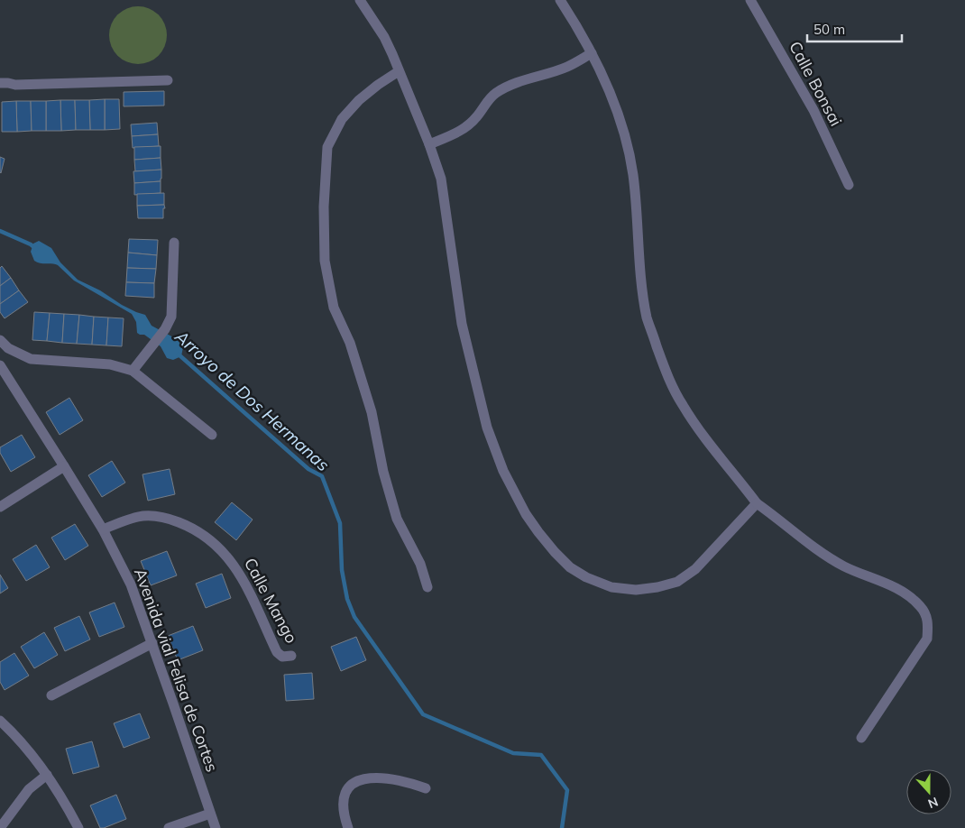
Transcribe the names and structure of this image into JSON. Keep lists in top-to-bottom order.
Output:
{
  "streets": {
    "street": ["Calle Bonsai", "Calle Mango", "Avenida vial Felisa de Cortes"]
  },
  "crossings": [
    ["Calle Mango", "Avenida vial Felisa de Cortes"]
  ],
  "water": ["Arroyo de Dos Hermanas"],
  "scale_bar": "50 m",
  "north": "bottom"
}
